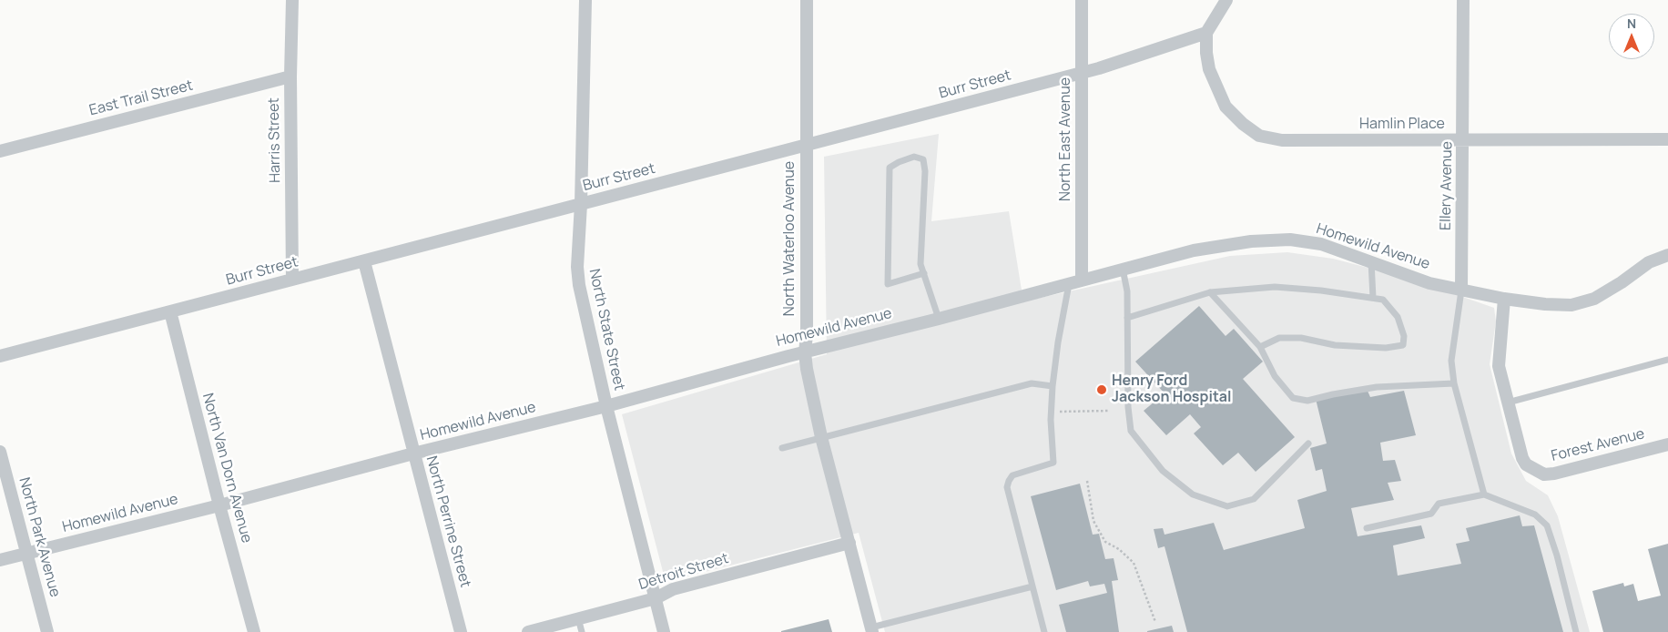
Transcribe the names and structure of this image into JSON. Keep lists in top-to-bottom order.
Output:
{
  "streets": {
    "street": [
      "Burr Street",
      "East Trail Street",
      "Hamlin Place",
      "North East Avenue",
      "Harris Street",
      "Ellery Avenue",
      "North Waterloo Avenue",
      "Homewild Avenue",
      "North State Street",
      "Forest Avenue",
      "North Van Dorn Avenue",
      "North Perrine Street",
      "North Park Avenue",
      "Detroit Street"
    ]
  },
  "crossings": [
    ["Burr Street", "Hamlin Place"],
    ["Burr Street", "North East Avenue"],
    ["Burr Street", "Harris Street"],
    ["Burr Street", "North Waterloo Avenue"],
    ["Burr Street", "North State Street"],
    ["Burr Street", "North Van Dorn Avenue"],
    ["Burr Street", "North Perrine Street"],
    ["East Trail Street", "Harris Street"],
    ["Hamlin Place", "Ellery Avenue"],
    ["North East Avenue", "Homewild Avenue"],
    ["Ellery Avenue", "Homewild Avenue"],
    ["North Waterloo Avenue", "Homewild Avenue"],
    ["North Waterloo Avenue", "Detroit Street"],
    ["Homewild Avenue", "North State Street"],
    ["Homewild Avenue", "North Van Dorn Avenue"],
    ["Homewild Avenue", "North Perrine Street"],
    ["Homewild Avenue", "North Park Avenue"],
    ["North State Street", "Detroit Street"]
  ],
  "places": ["Henry Ford Jackson Hospital"],
  "north": "top"
}
